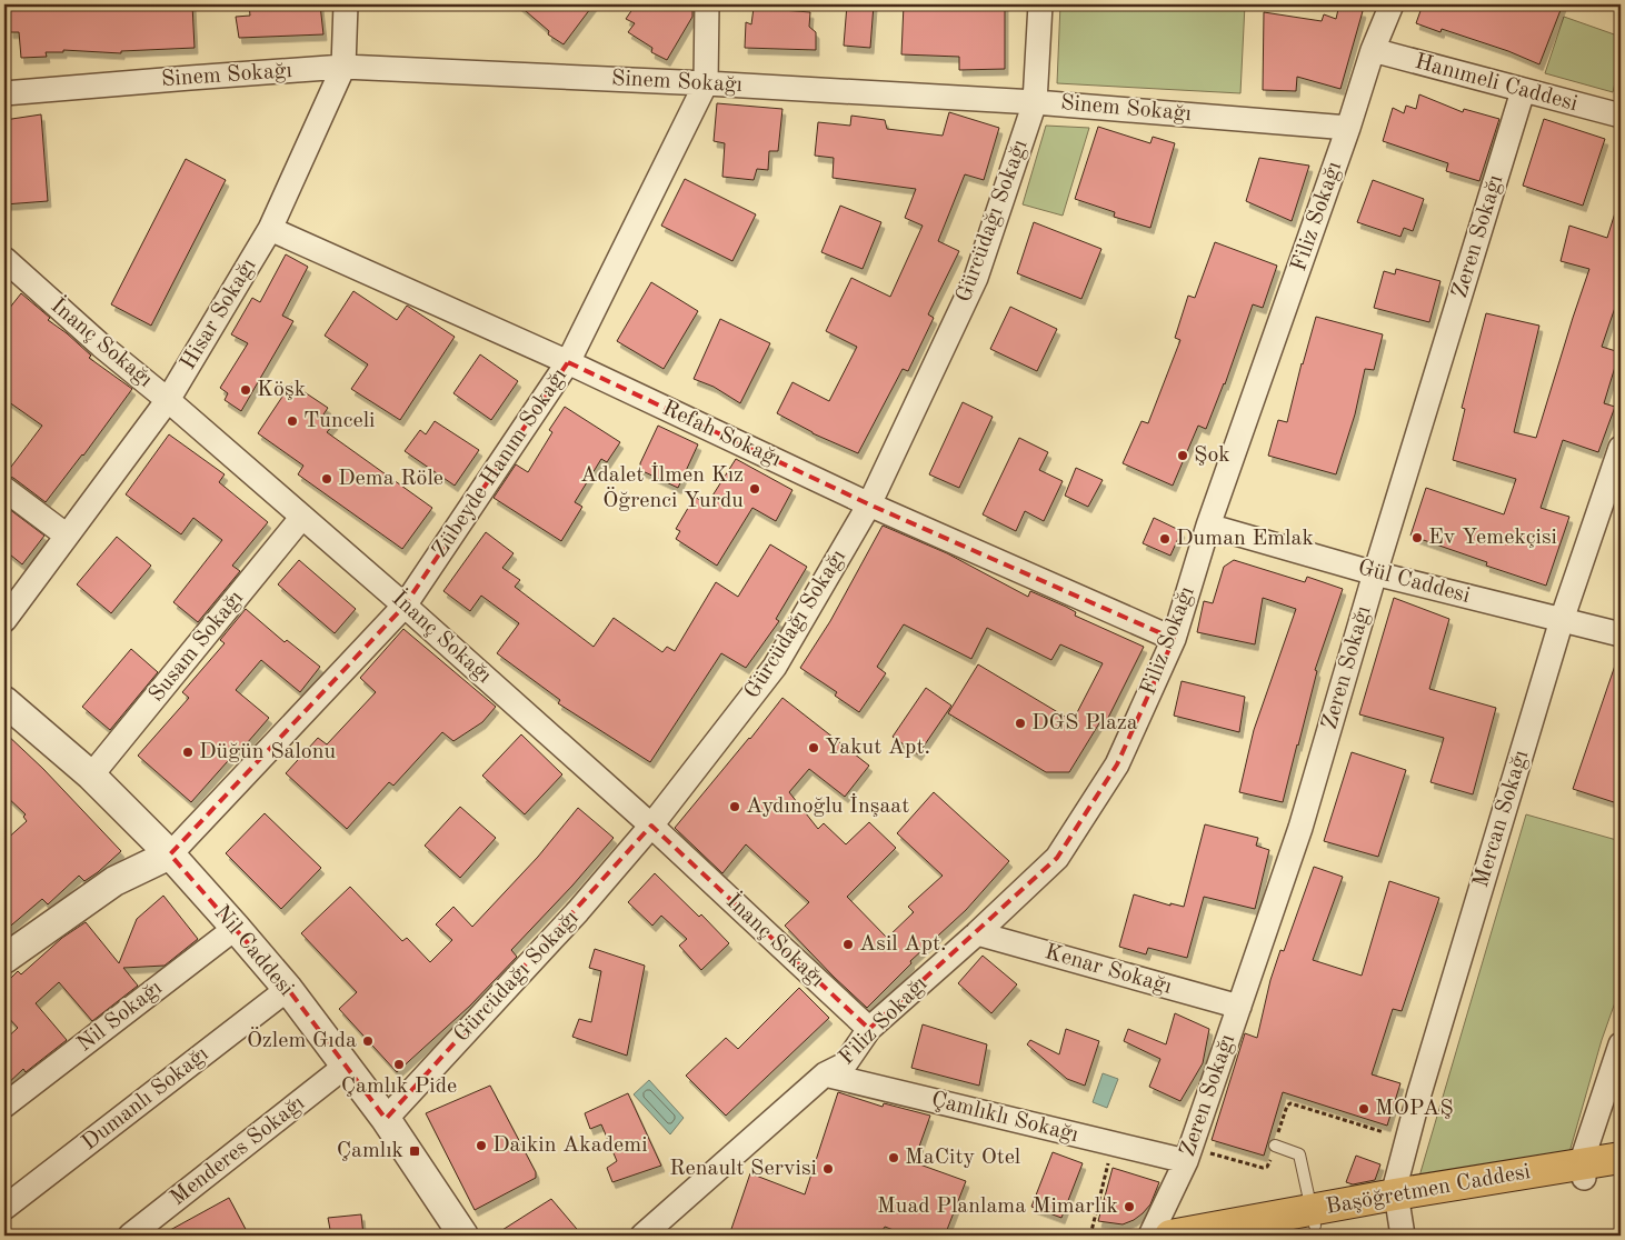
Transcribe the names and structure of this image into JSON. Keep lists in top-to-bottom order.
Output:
{
  "streets": {
    "main road": ["Başöğretmen Caddesi"],
    "street": [
      "Sinem Sokağı",
      "Hanımeli Caddesi",
      "Filiz Sokağı",
      "Gürcüdağı Sokağı",
      "Zeren Sokağı",
      "Hisar Sokağı",
      "İnanç Sokağı",
      "Refah Sokağı",
      "Zübeyde Hanım Sokağı",
      "Gül Caddesi",
      "Susam Sokağı",
      "Mercan Sokağı",
      "Nil Caddesi",
      "Kenar Sokağı",
      "Nil Sokağı",
      "Dumanlı Sokağı",
      "Çamlıklı Sokağı",
      "Menderes Sokağı"
    ]
  },
  "crossings": [
    ["Sinem Sokağı", "Filiz Sokağı"],
    ["Sinem Sokağı", "Gürcüdağı Sokağı"],
    ["Sinem Sokağı", "Hisar Sokağı"],
    ["Sinem Sokağı", "Zübeyde Hanım Sokağı"],
    ["Hanımeli Caddesi", "Filiz Sokağı"],
    ["Hanımeli Caddesi", "Zeren Sokağı"],
    ["Filiz Sokağı", "İnanç Sokağı"],
    ["Filiz Sokağı", "Refah Sokağı"],
    ["Filiz Sokağı", "Gül Caddesi"],
    ["Filiz Sokağı", "Kenar Sokağı"],
    ["Filiz Sokağı", "Çamlıklı Sokağı"],
    ["Gürcüdağı Sokağı", "İnanç Sokağı"],
    ["Gürcüdağı Sokağı", "Refah Sokağı"],
    ["Gürcüdağı Sokağı", "Nil Caddesi"],
    ["Zeren Sokağı", "Gül Caddesi"],
    ["Zeren Sokağı", "Kenar Sokağı"],
    ["Zeren Sokağı", "Çamlıklı Sokağı"],
    ["Hisar Sokağı", "İnanç Sokağı"],
    ["Hisar Sokağı", "Refah Sokağı"],
    ["İnanç Sokağı", "Zübeyde Hanım Sokağı"],
    ["İnanç Sokağı", "Susam Sokağı"],
    ["Refah Sokağı", "Zübeyde Hanım Sokağı"],
    ["Zübeyde Hanım Sokağı", "Nil Caddesi"],
    ["Gül Caddesi", "Mercan Sokağı"],
    ["Susam Sokağı", "Nil Caddesi"],
    ["Mercan Sokağı", "Başöğretmen Caddesi"],
    ["Nil Caddesi", "Nil Sokağı"],
    ["Nil Caddesi", "Dumanlı Sokağı"],
    ["Nil Caddesi", "Menderes Sokağı"]
  ],
  "places": {
    "other": [
      "Köşk",
      "Tunceli",
      "Şok",
      "Dema Röle",
      "Adalet İlmen Kız Öğrenci Yurdu",
      "Ev Yemekçisi",
      "Duman Emlak",
      "DGS Plaza",
      "Yakut Apt.",
      "Düğün Salonu",
      "Aydınoğlu İnşaat",
      "Asil Apt.",
      "Özlem Gıda",
      "Çamlık Pide",
      "MOPAŞ",
      "Daikin Akademi",
      "MaCity Otel",
      "Renault Servisi",
      "Muad Planlama Mimarlık"
    ],
    "transit": ["Çamlık"]
  }
}
